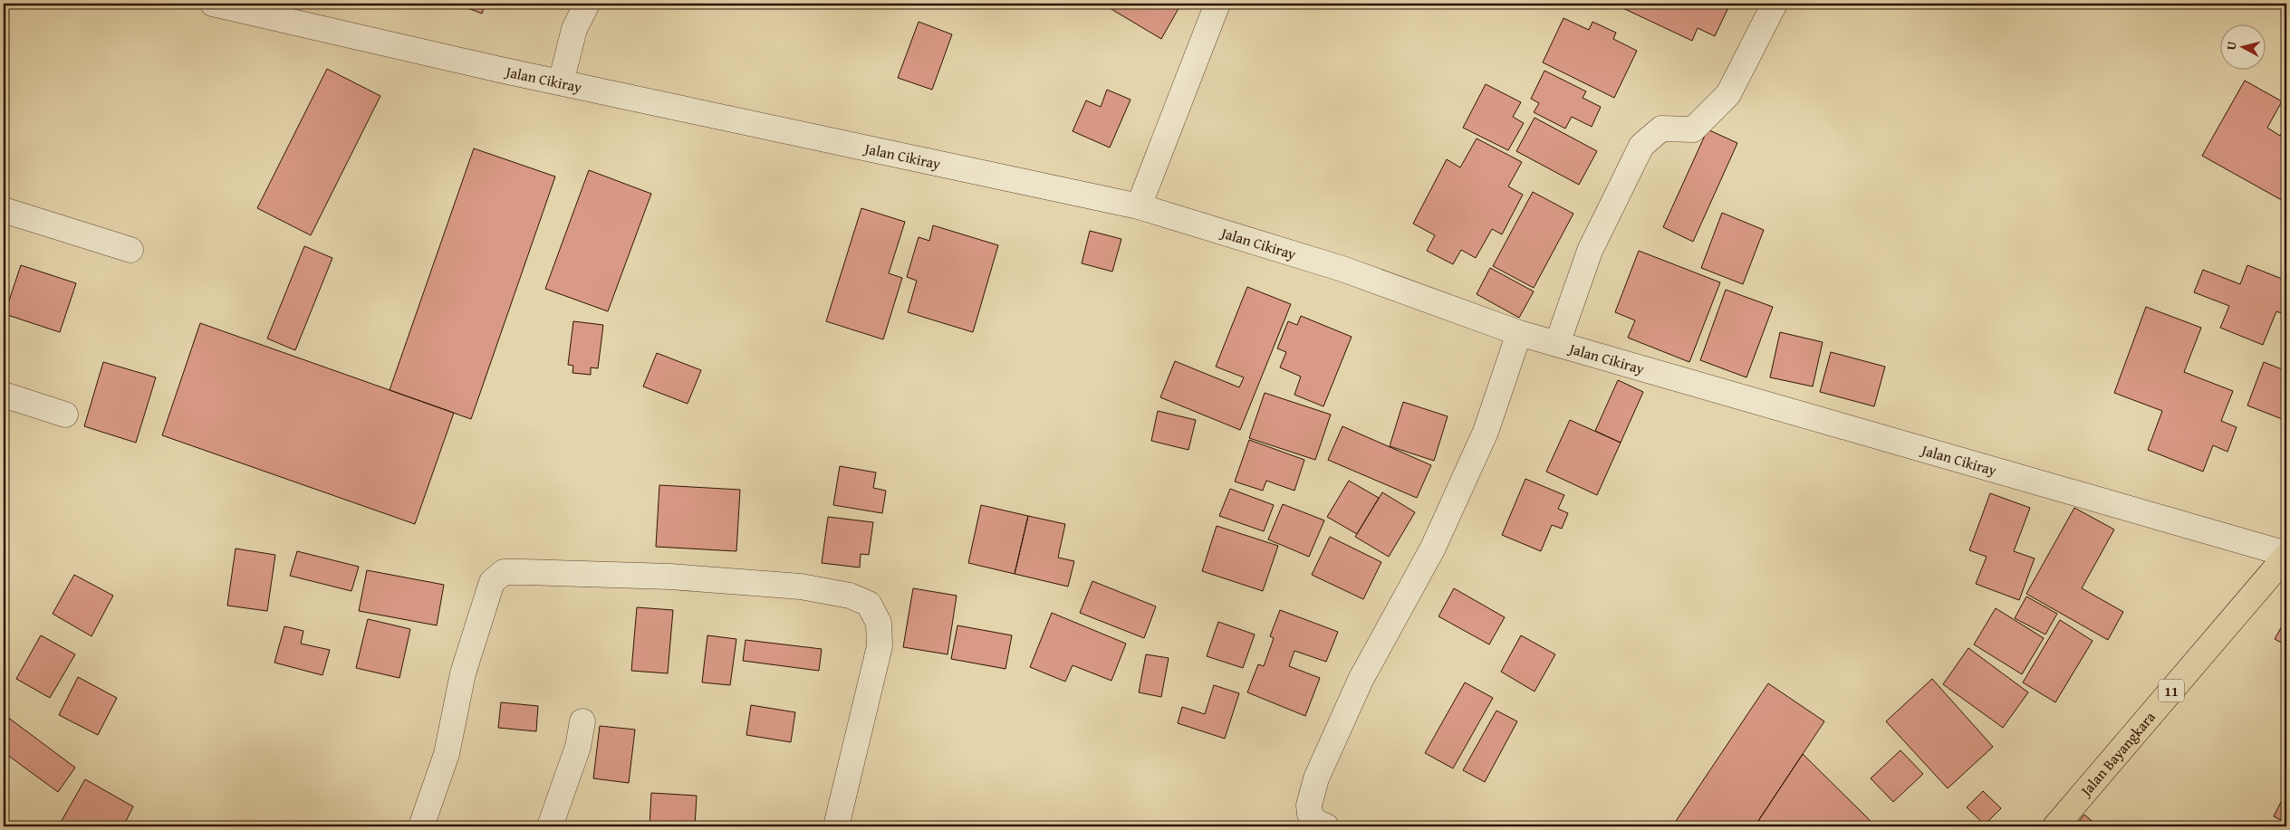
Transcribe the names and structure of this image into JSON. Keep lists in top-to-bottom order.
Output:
{
  "streets": {
    "highway": ["11", "Jalan Bayangkara"],
    "street": ["Jalan Cikiray"]
  },
  "crossings": [
    ["Jalan Cikiray", "Jalan Bayangkara"]
  ],
  "north": "left"
}
